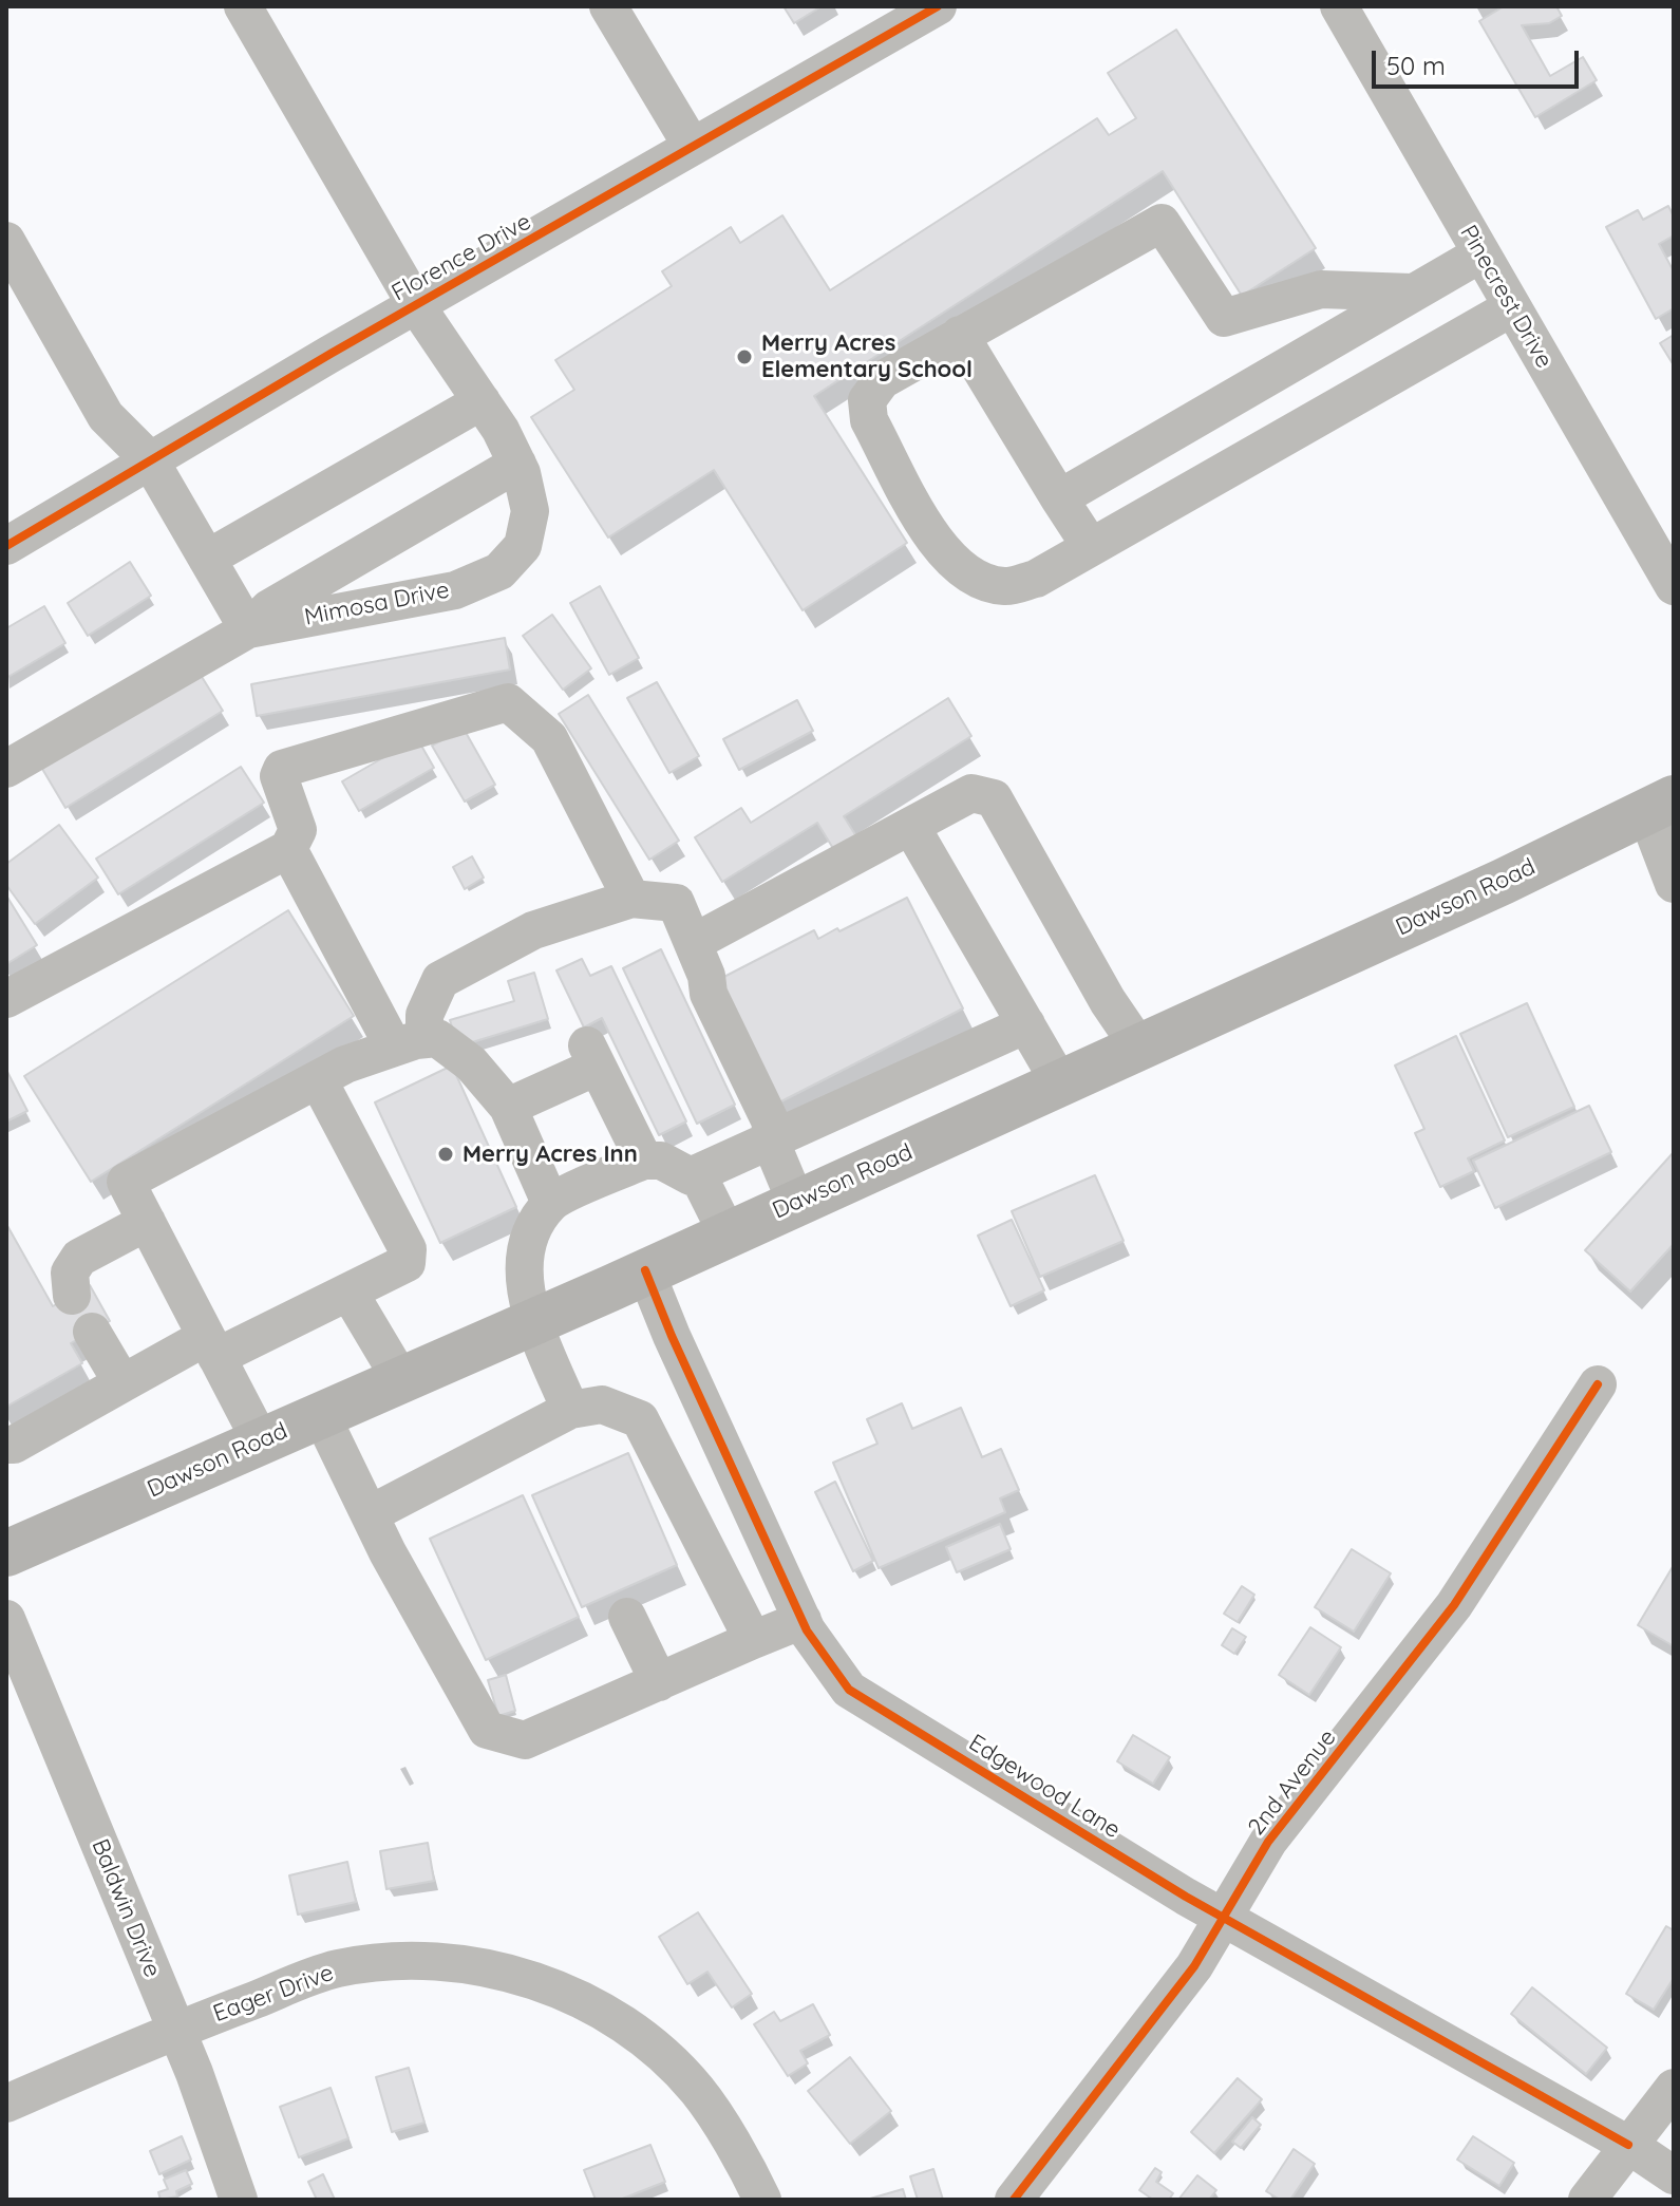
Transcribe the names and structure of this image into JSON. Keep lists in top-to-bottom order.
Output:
{
  "streets": {
    "main road": ["Dawson Road"],
    "street": [
      "Florence Drive",
      "Pinecrest Drive",
      "Mimosa Drive",
      "2nd Avenue",
      "Edgewood Lane",
      "Baldwin Drive",
      "Eager Drive"
    ]
  },
  "crossings": [
    ["Florence Drive", "Mimosa Drive"],
    ["Dawson Road", "Edgewood Lane"],
    ["2nd Avenue", "Edgewood Lane"],
    ["Baldwin Drive", "Eager Drive"]
  ],
  "places": ["Merry Acres Elementary School", "Merry Acres Inn"],
  "scale_bar": "50 m"
}
